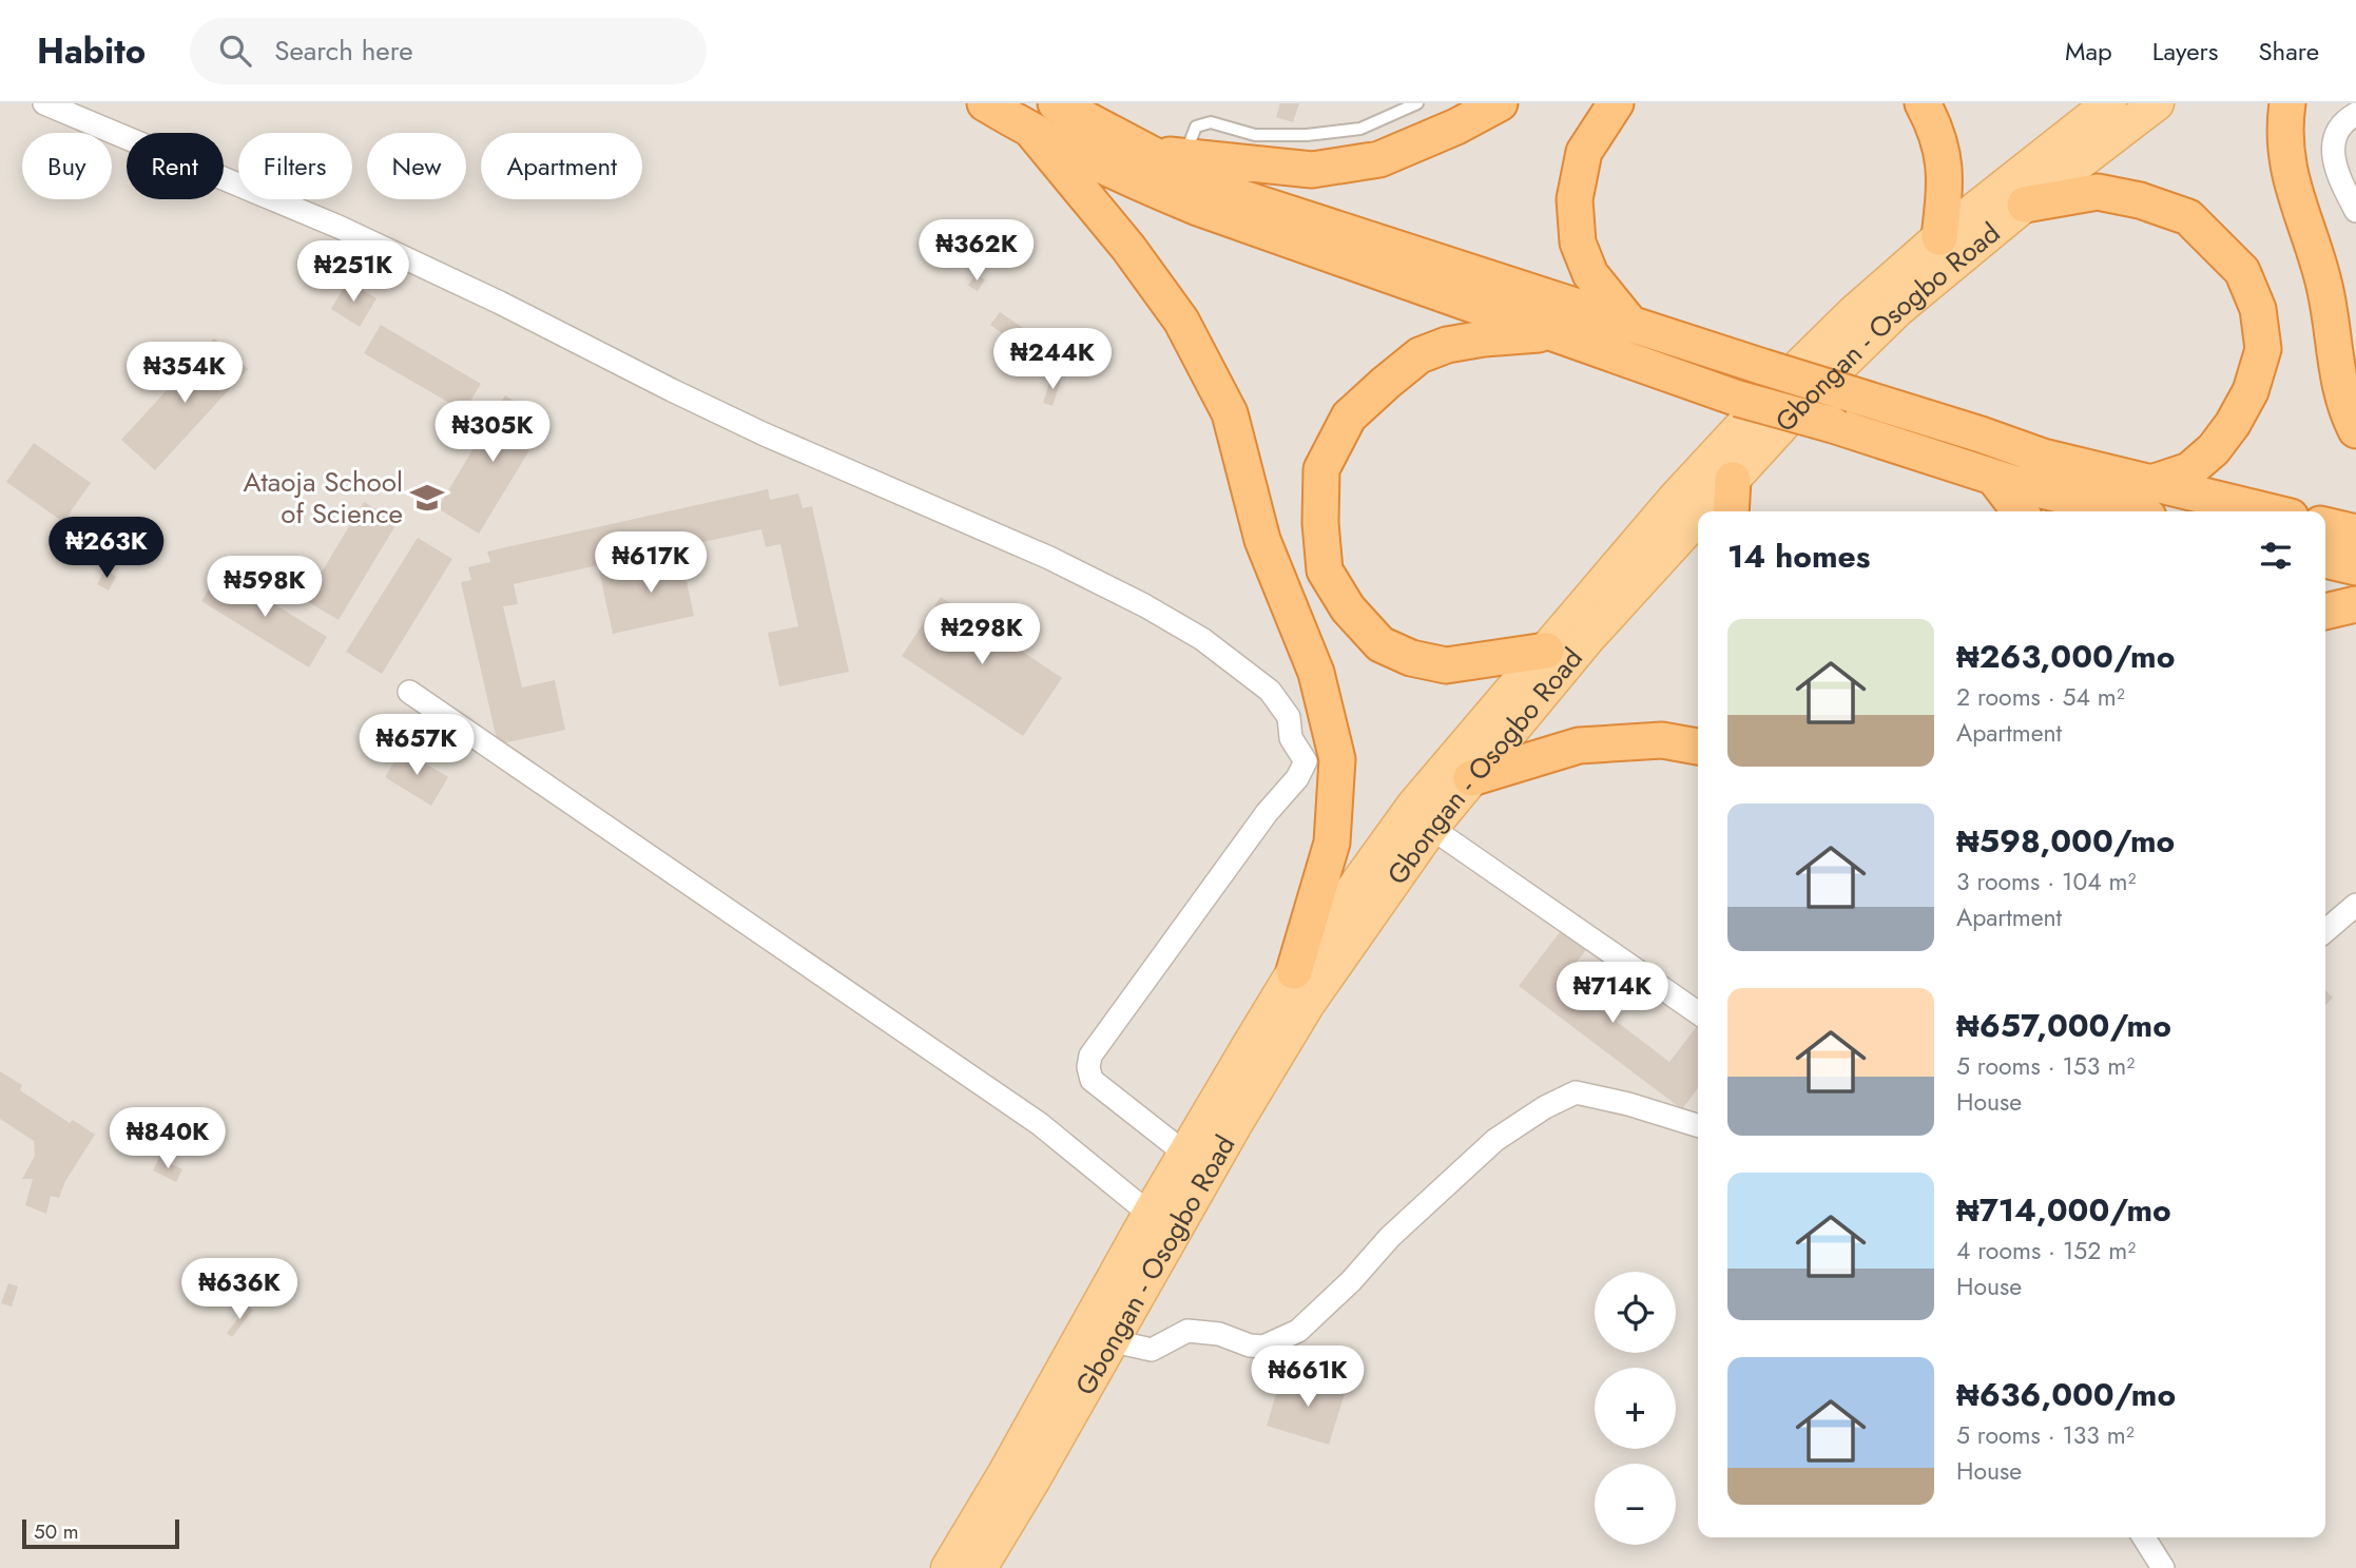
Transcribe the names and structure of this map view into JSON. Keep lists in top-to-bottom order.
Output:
{
  "streets": {
    "main road": ["Gbongan - Osogbo Road"]
  },
  "places": {
    "school or university": ["Ataoja School of Science"]
  },
  "scale_bar": "50 m",
  "page": {
    "header": "Habito",
    "search": "Search here",
    "nav": ["Map", "Layers", "Share"],
    "chip": [
      "Buy",
      "Rent",
      "Filters",
      "New",
      "Apartment"
    ],
    "price": [
      "₦362K",
      "₦251K",
      "₦244K",
      "₦354K",
      "₦305K",
      "₦263K",
      "₦617K",
      "₦598K",
      "₦298K",
      "₦657K",
      "₦714K",
      "₦840K",
      "₦636K",
      "₦661K"
    ],
    "heading": "14 homes",
    "list": [
      {
        "name": "₦263,000/mo",
        "note": "2 rooms · 54 m² · Apartment"
      },
      {
        "name": "₦598,000/mo",
        "note": "3 rooms · 104 m² · Apartment"
      },
      {
        "name": "₦657,000/mo",
        "note": "5 rooms · 153 m² · House"
      },
      {
        "name": "₦714,000/mo",
        "note": "4 rooms · 152 m² · House"
      },
      {
        "name": "₦636,000/mo",
        "note": "5 rooms · 133 m² · House"
      }
    ],
    "map_buttons": ["+", "−"],
    "scale": "50 m"
  }
}
